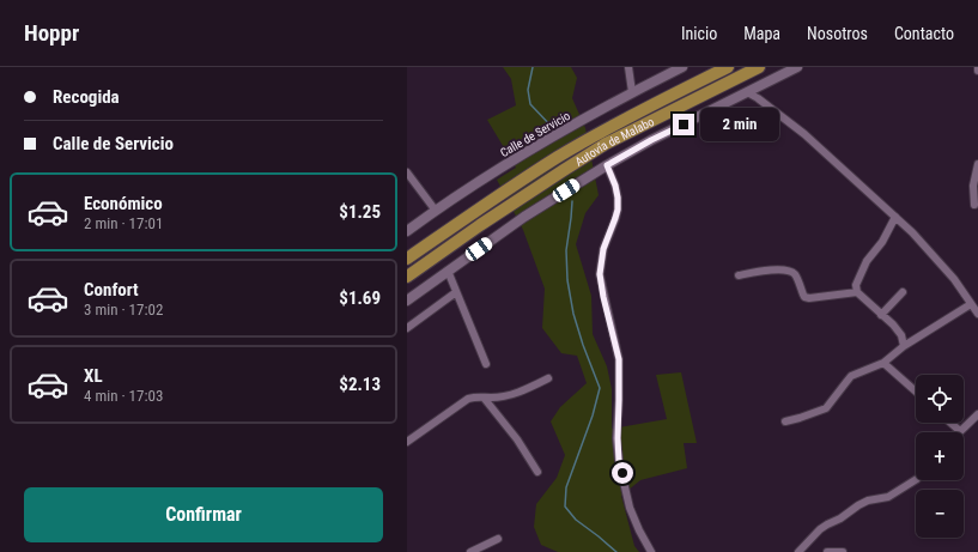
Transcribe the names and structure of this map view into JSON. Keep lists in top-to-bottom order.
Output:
{
  "streets": {
    "highway": ["Autovía de Malabo"],
    "street": ["Calle de Servicio"]
  },
  "page": {
    "header": "Hoppr",
    "nav": [
      "Inicio",
      "Mapa",
      "Nosotros",
      "Contacto"
    ],
    "banner": ["Recogida", "Calle de Servicio"],
    "bubble": "2 min",
    "list": [
      {
        "name": "Económico",
        "note": "2 min · 17:01",
        "value": "$1.25"
      },
      {
        "name": "Confort",
        "note": "3 min · 17:02",
        "value": "$1.69"
      },
      {
        "name": "XL",
        "note": "4 min · 17:03",
        "value": "$2.13"
      }
    ],
    "map_buttons": ["+", "−"],
    "buttons": "Confirmar"
  }
}
